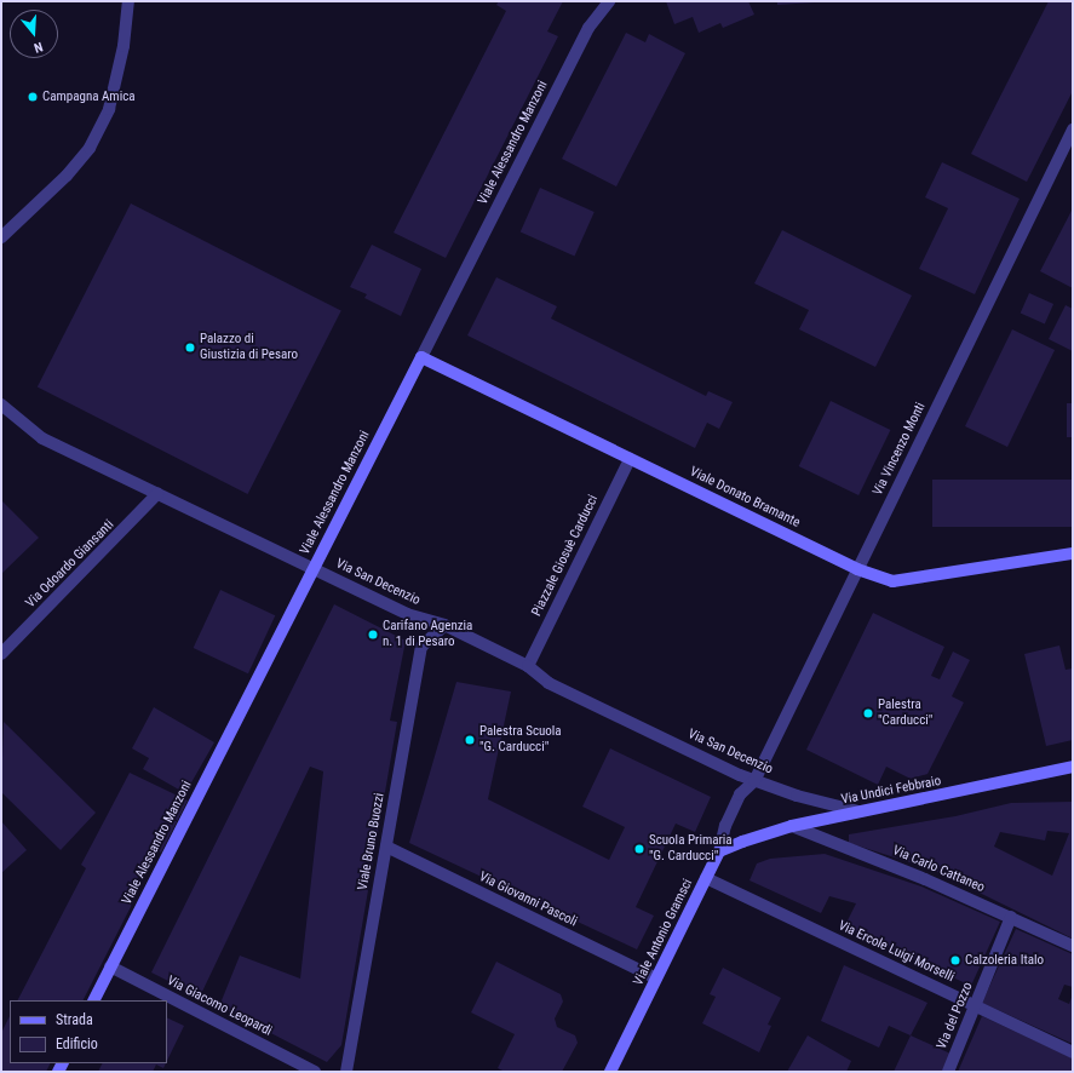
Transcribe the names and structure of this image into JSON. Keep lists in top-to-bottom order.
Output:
{
  "streets": {
    "street": [
      "Viale Alessandro Manzoni",
      "Via Vincenzo Monti",
      "Viale Donato Bramante",
      "Piazzale Giosuè Carducci",
      "Via Odoardo Giansanti",
      "Via San Decenzio",
      "Via Undici Febbraio",
      "Viale Bruno Buozzi",
      "Via Carlo Cattaneo",
      "Via Giovanni Pascoli",
      "Viale Antonio Gramsci",
      "Via Ercole Luigi Morselli",
      "Via Giacomo Leopardi",
      "Via del Pozzo"
    ]
  },
  "crossings": [
    ["Viale Alessandro Manzoni", "Viale Donato Bramante"],
    ["Viale Alessandro Manzoni", "Via San Decenzio"],
    ["Viale Alessandro Manzoni", "Via Giacomo Leopardi"],
    ["Via Vincenzo Monti", "Viale Donato Bramante"],
    ["Via Vincenzo Monti", "Via San Decenzio"],
    ["Via Vincenzo Monti", "Viale Antonio Gramsci"],
    ["Viale Donato Bramante", "Piazzale Giosuè Carducci"],
    ["Piazzale Giosuè Carducci", "Via San Decenzio"],
    ["Via Odoardo Giansanti", "Via San Decenzio"],
    ["Via San Decenzio", "Via Undici Febbraio"],
    ["Via San Decenzio", "Viale Bruno Buozzi"],
    ["Via San Decenzio", "Viale Antonio Gramsci"],
    ["Via Undici Febbraio", "Via Carlo Cattaneo"],
    ["Via Undici Febbraio", "Viale Antonio Gramsci"],
    ["Viale Bruno Buozzi", "Via Giovanni Pascoli"],
    ["Via Carlo Cattaneo", "Via del Pozzo"],
    ["Via Giovanni Pascoli", "Viale Antonio Gramsci"],
    ["Viale Antonio Gramsci", "Via Ercole Luigi Morselli"],
    ["Via Ercole Luigi Morselli", "Via del Pozzo"]
  ],
  "places": [
    "Campagna Amica",
    "Palazzo di Giustizia di Pesaro",
    "Carifano Agenzia n. 1 di Pesaro",
    "Palestra \"Carducci\"",
    "Palestra Scuola \"G. Carducci\"",
    "Scuola Primaria \"G. Carducci\"",
    "Calzoleria Italo"
  ],
  "legend": ["Strada", "Edificio"],
  "north": "bottom"
}
